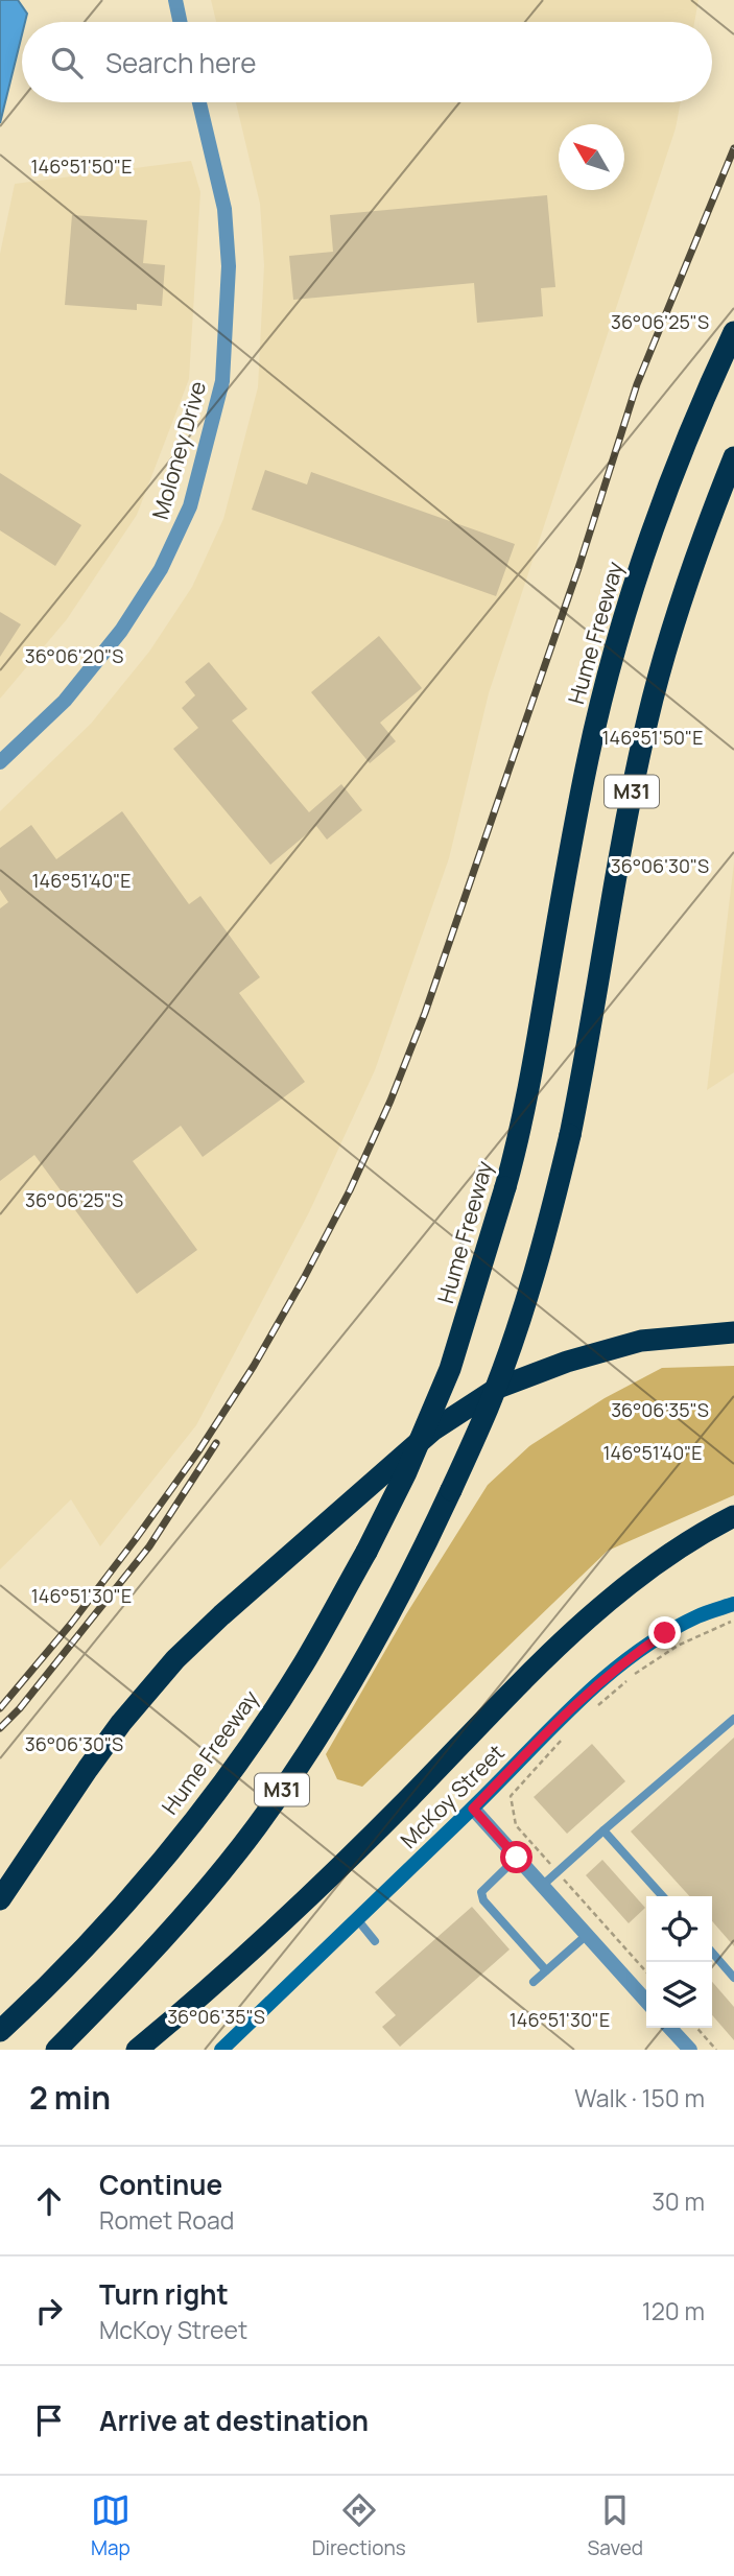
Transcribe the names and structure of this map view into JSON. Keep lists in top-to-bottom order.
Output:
{
  "streets": {
    "highway": ["Hume Freeway", "M31"],
    "street": ["Moloney Drive", "McKoy Street"]
  },
  "north": "top left",
  "page": {
    "search": "Search here",
    "heading": ["2 min", "Walk · 150 m"],
    "list": [
      ["Continue", "Romet Road", "30 m"],
      ["Turn right", "McKoy Street", "120 m"],
      "Arrive at destination"
    ],
    "nav": ["Map", "Directions", "Saved"]
  },
  "coordinates": [
    "146°51'50\"E",
    "36°06'25\"S",
    "36°06'20\"S",
    "36°06'30\"S",
    "146°51'40\"E",
    "36°06'35\"S",
    "146°51'30\"E"
  ]
}
